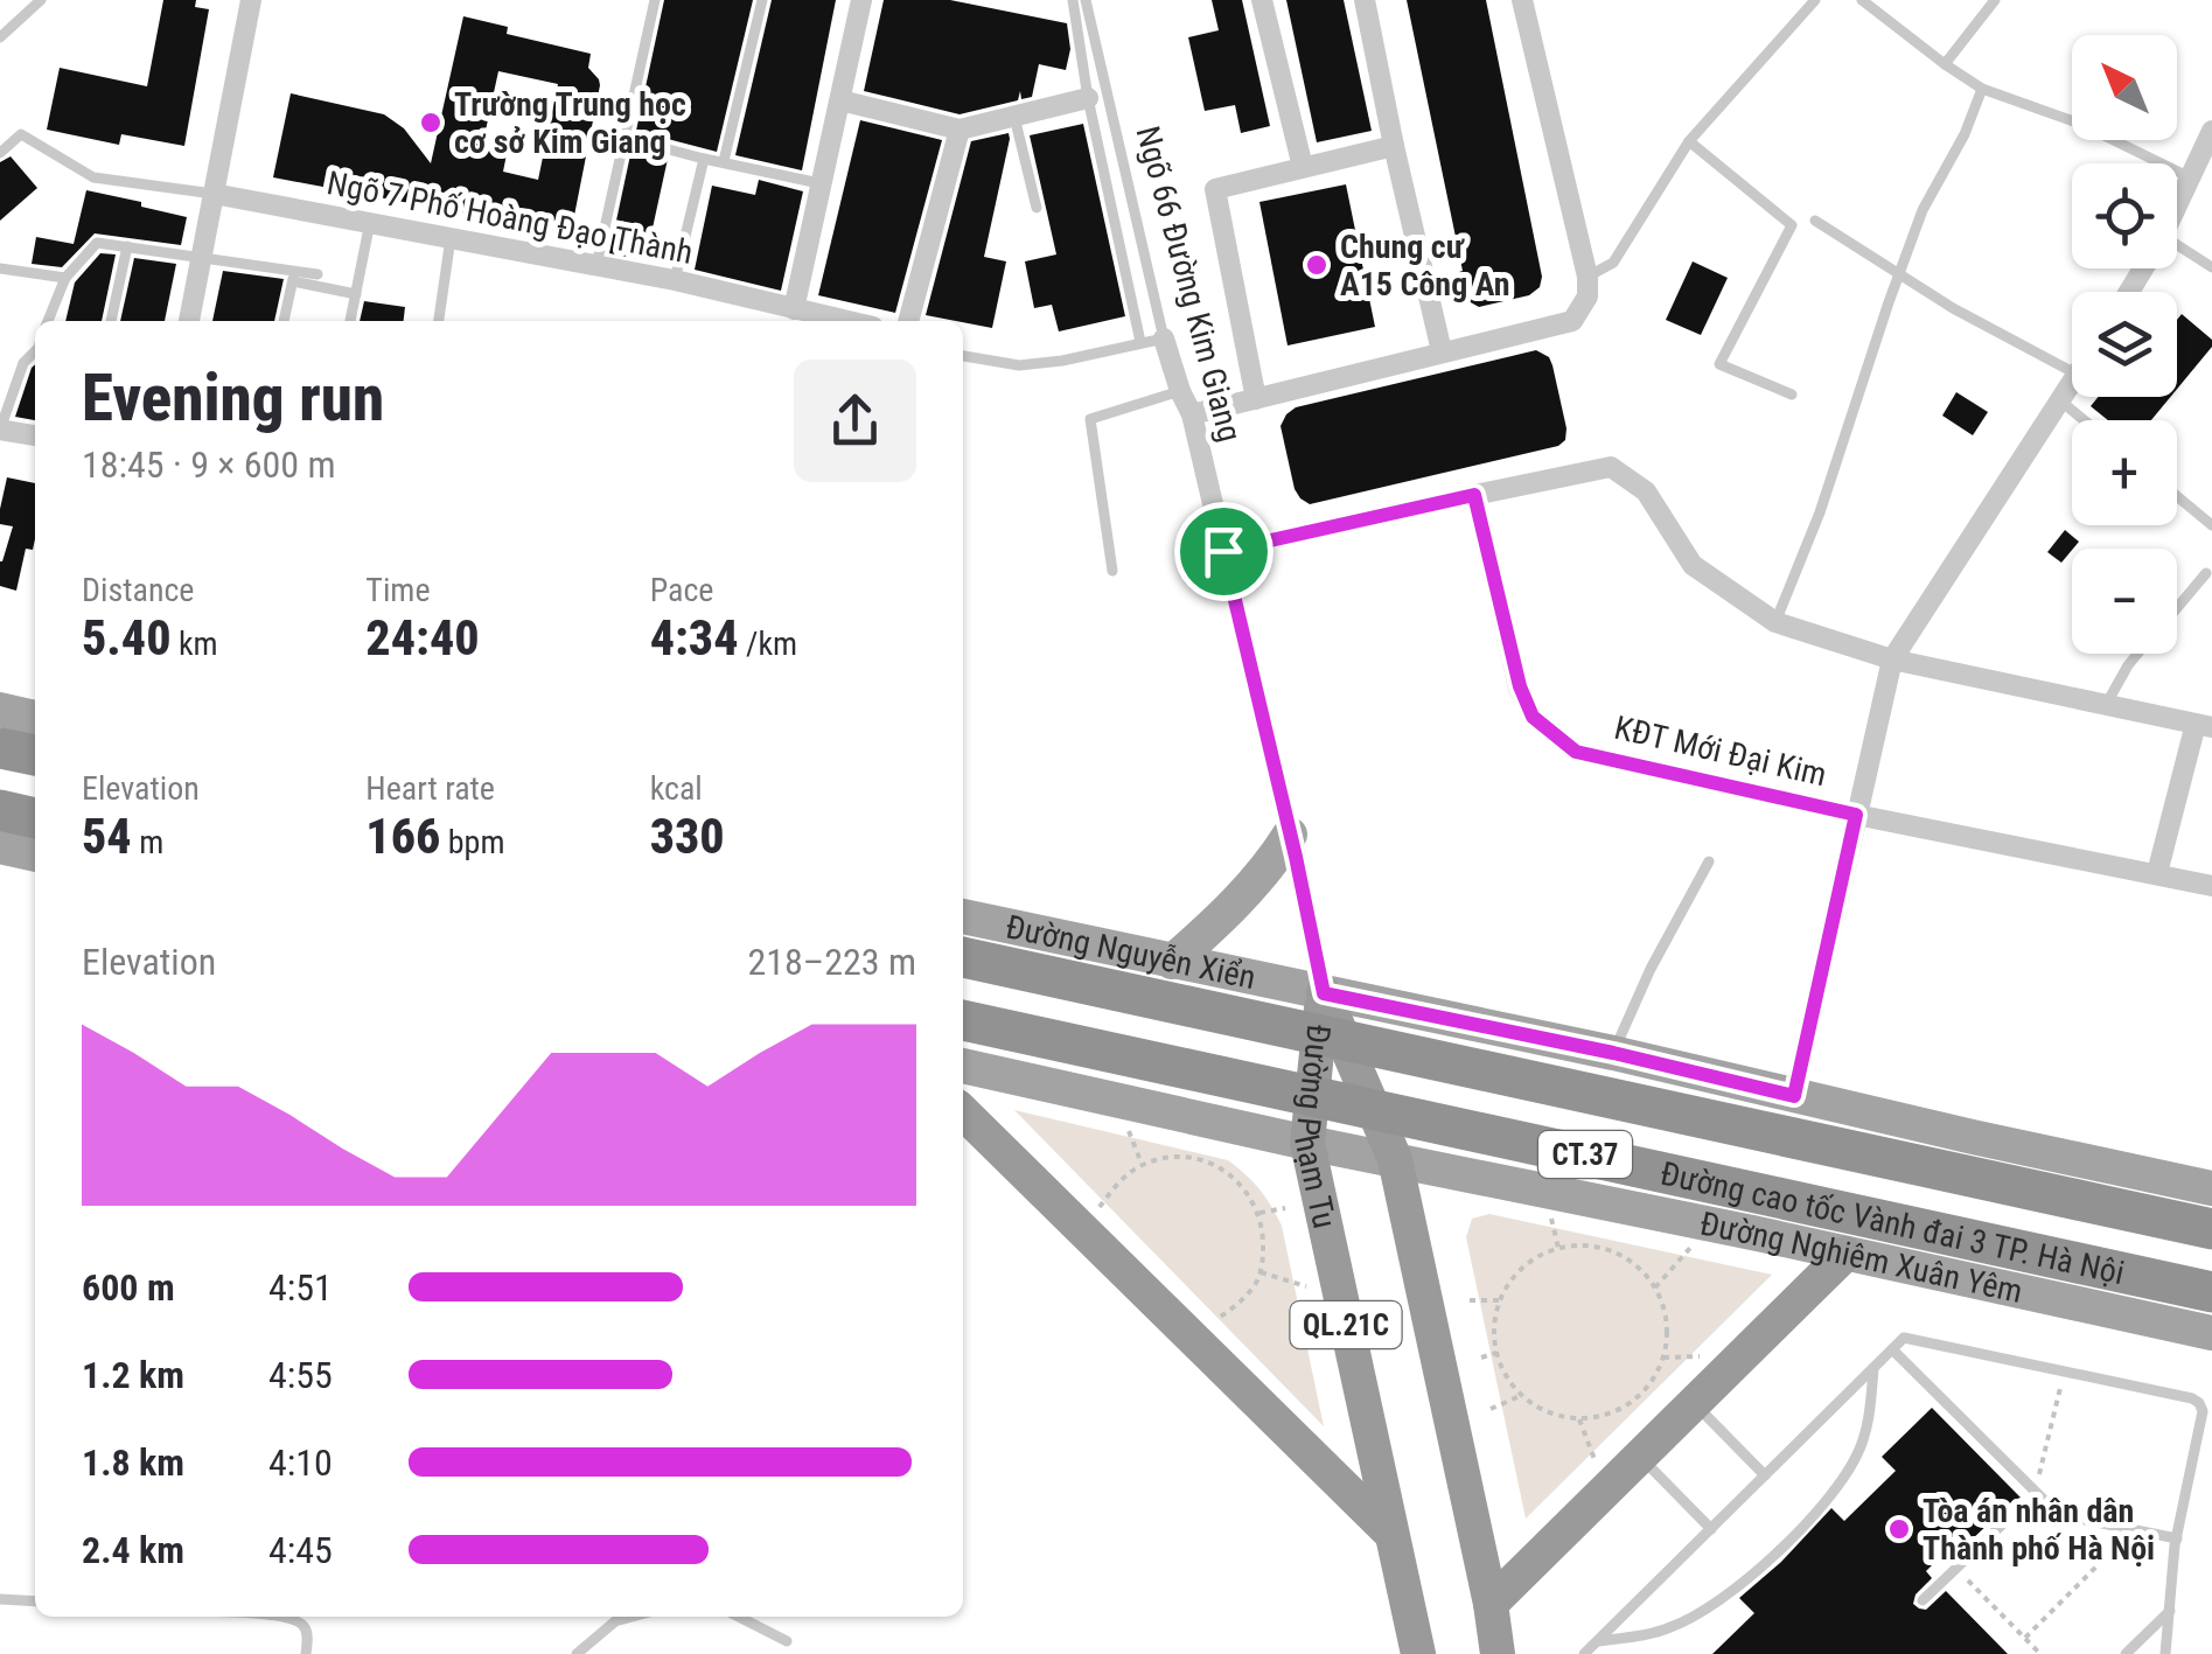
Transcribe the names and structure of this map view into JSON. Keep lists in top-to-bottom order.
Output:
{
  "streets": {
    "highway": [
      "Đường Phạm Tu",
      "CT.37",
      "Đường cao tốc Vành đai 3 TP. Hà Nội",
      "QL.21C"
    ],
    "main road": ["Đường Nguyễn Xiển", "Đường Nghiêm Xuân Yêm"],
    "street": ["Ngõ 7 Phố Hoàng Đạo Thành", "Ngõ 66 Đường Kim Giang", "KĐT Mới Đại Kim"]
  },
  "crossings": [
    ["Ngõ 66 Đường Kim Giang", "Đường Nguyễn Xiển"],
    ["Ngõ 66 Đường Kim Giang", "Đường Phạm Tu"],
    ["KĐT Mới Đại Kim", "Đường Nguyễn Xiển"],
    ["Đường Nguyễn Xiển", "Đường Phạm Tu"],
    ["Đường Phạm Tu", "Đường Nghiêm Xuân Yêm"]
  ],
  "places": ["Trường Trung học cơ sở Kim Giang", "Chung cư A15 Công An", "Tòa án nhân dân Thành phố Hà Nội"],
  "north": "top left",
  "page": {
    "map_buttons": ["+", "−"],
    "heading": ["Evening run", "18:45 · 9 × 600 m"],
    "stats": [
      ["Distance", "5.40 km"],
      ["Time", "24:40"],
      ["Pace", "4:34 /km"],
      ["Elevation", "54 m"],
      ["Heart rate", "166 bpm"],
      ["kcal", "330"]
    ],
    "chart": ["Elevation", "218–223 m"],
    "list": [
      {
        "name": "600 m",
        "note": "4:51"
      },
      {
        "name": "1.2 km",
        "note": "4:55"
      },
      {
        "name": "1.8 km",
        "note": "4:10"
      },
      {
        "name": "2.4 km",
        "note": "4:45"
      }
    ]
  }
}
